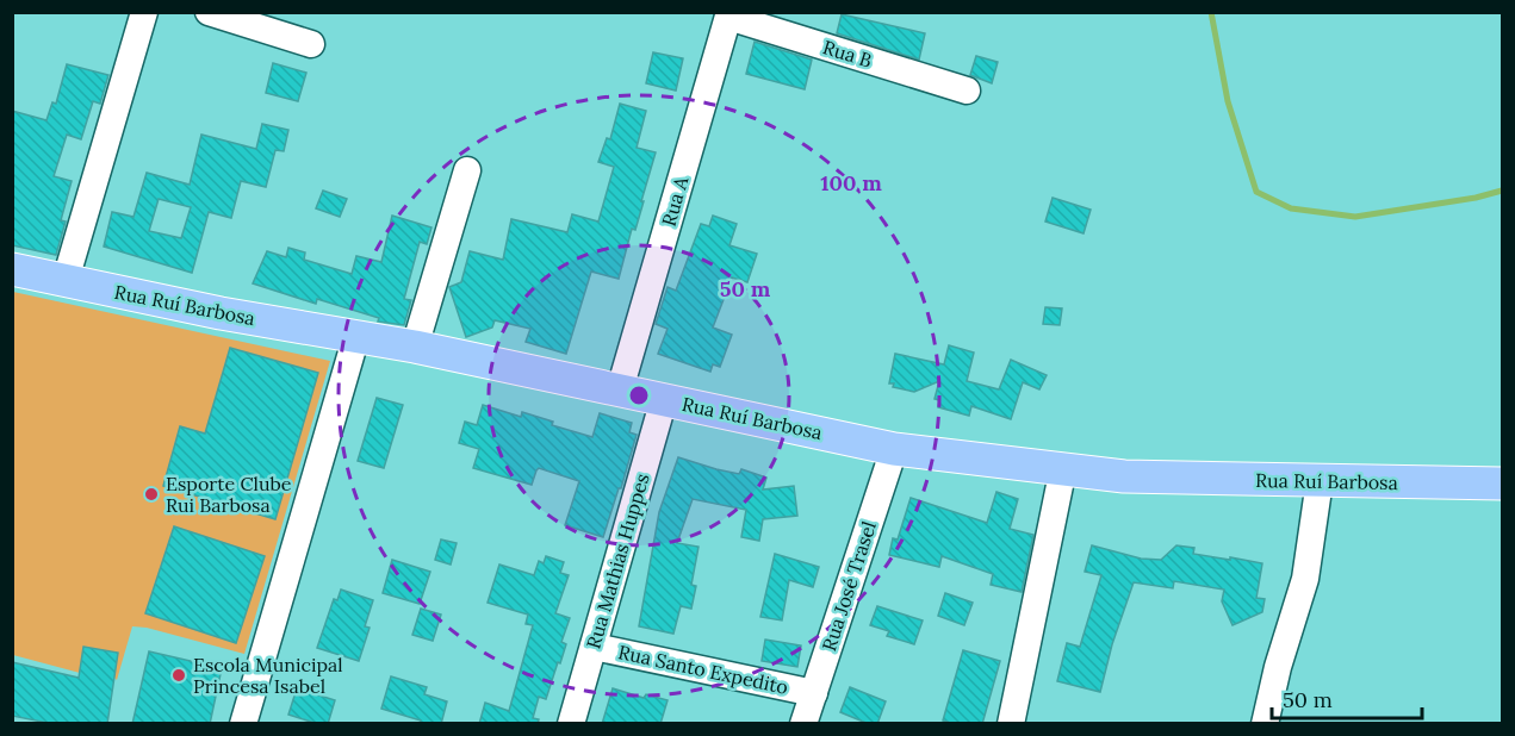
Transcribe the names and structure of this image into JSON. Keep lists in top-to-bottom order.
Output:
{
  "streets": {
    "main road": ["Rua Ruí Barbosa"],
    "street": [
      "Rua B",
      "Rua A",
      "Rua Mathias Huppes",
      "Rua José Trasel",
      "Rua Santo Expedito"
    ]
  },
  "crossings": [
    ["Rua B", "Rua A"],
    ["Rua A", "Rua Ruí Barbosa"],
    ["Rua Ruí Barbosa", "Rua Mathias Huppes"],
    ["Rua Ruí Barbosa", "Rua José Trasel"],
    ["Rua Mathias Huppes", "Rua Santo Expedito"],
    ["Rua José Trasel", "Rua Santo Expedito"]
  ],
  "places": ["Esporte Clube Rui Barbosa", "Escola Municipal Princesa Isabel"],
  "scale_bar": "50 m",
  "rings": ["100 m", "50 m"]
}
